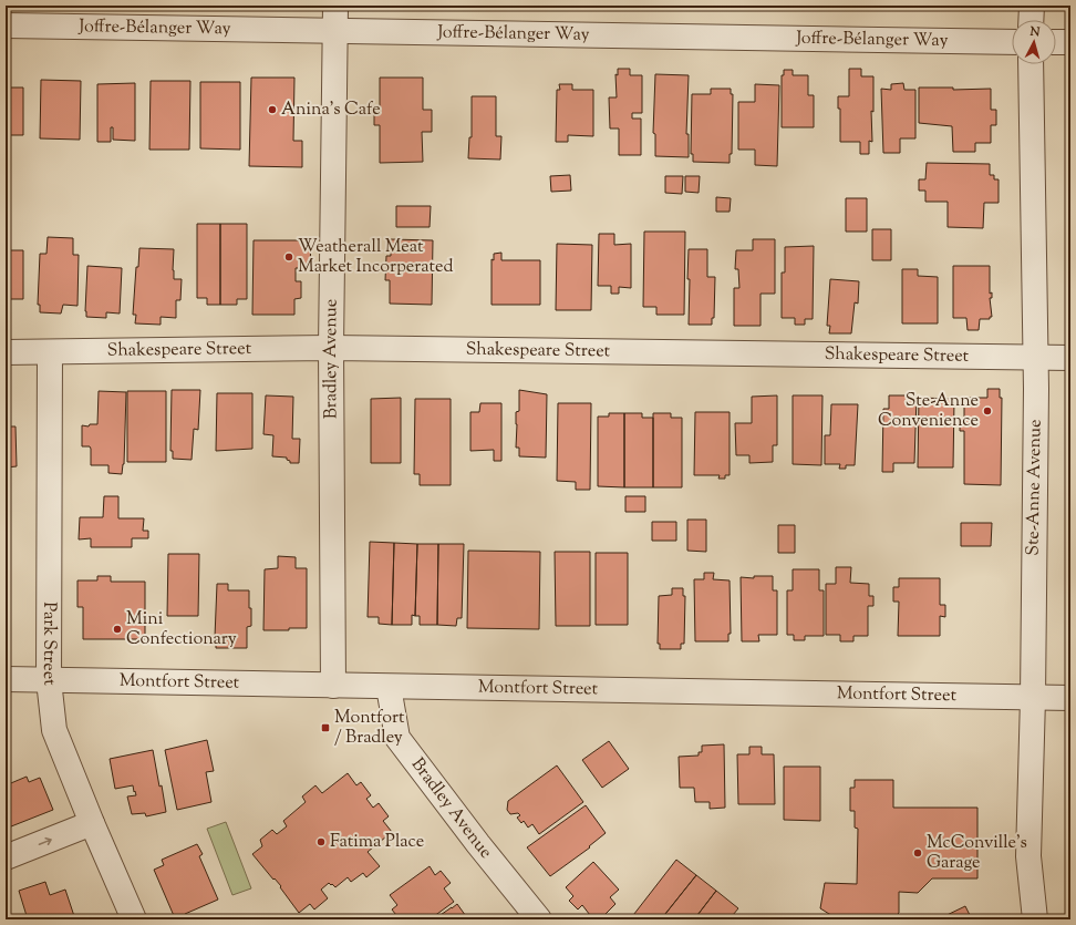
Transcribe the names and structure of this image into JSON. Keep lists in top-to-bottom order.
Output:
{
  "streets": {
    "street": [
      "Joffre-Bélanger Way",
      "Shakespeare Street",
      "Bradley Avenue",
      "Ste-Anne Avenue",
      "Park Street",
      "Montfort Street"
    ]
  },
  "crossings": [
    ["Joffre-Bélanger Way", "Bradley Avenue"],
    ["Shakespeare Street", "Bradley Avenue"],
    ["Shakespeare Street", "Ste-Anne Avenue"],
    ["Shakespeare Street", "Park Street"],
    ["Bradley Avenue", "Montfort Street"],
    ["Ste-Anne Avenue", "Montfort Street"],
    ["Park Street", "Montfort Street"]
  ],
  "places": {
    "other": [
      "Anina's Cafe",
      "Weatherall Meat Market Incorperated",
      "Ste-Anne Convenience",
      "Mini Confectionary",
      "Fatima Place",
      "McConville's Garage"
    ],
    "transit": ["Montfort / Bradley"]
  },
  "north": "top"
}
